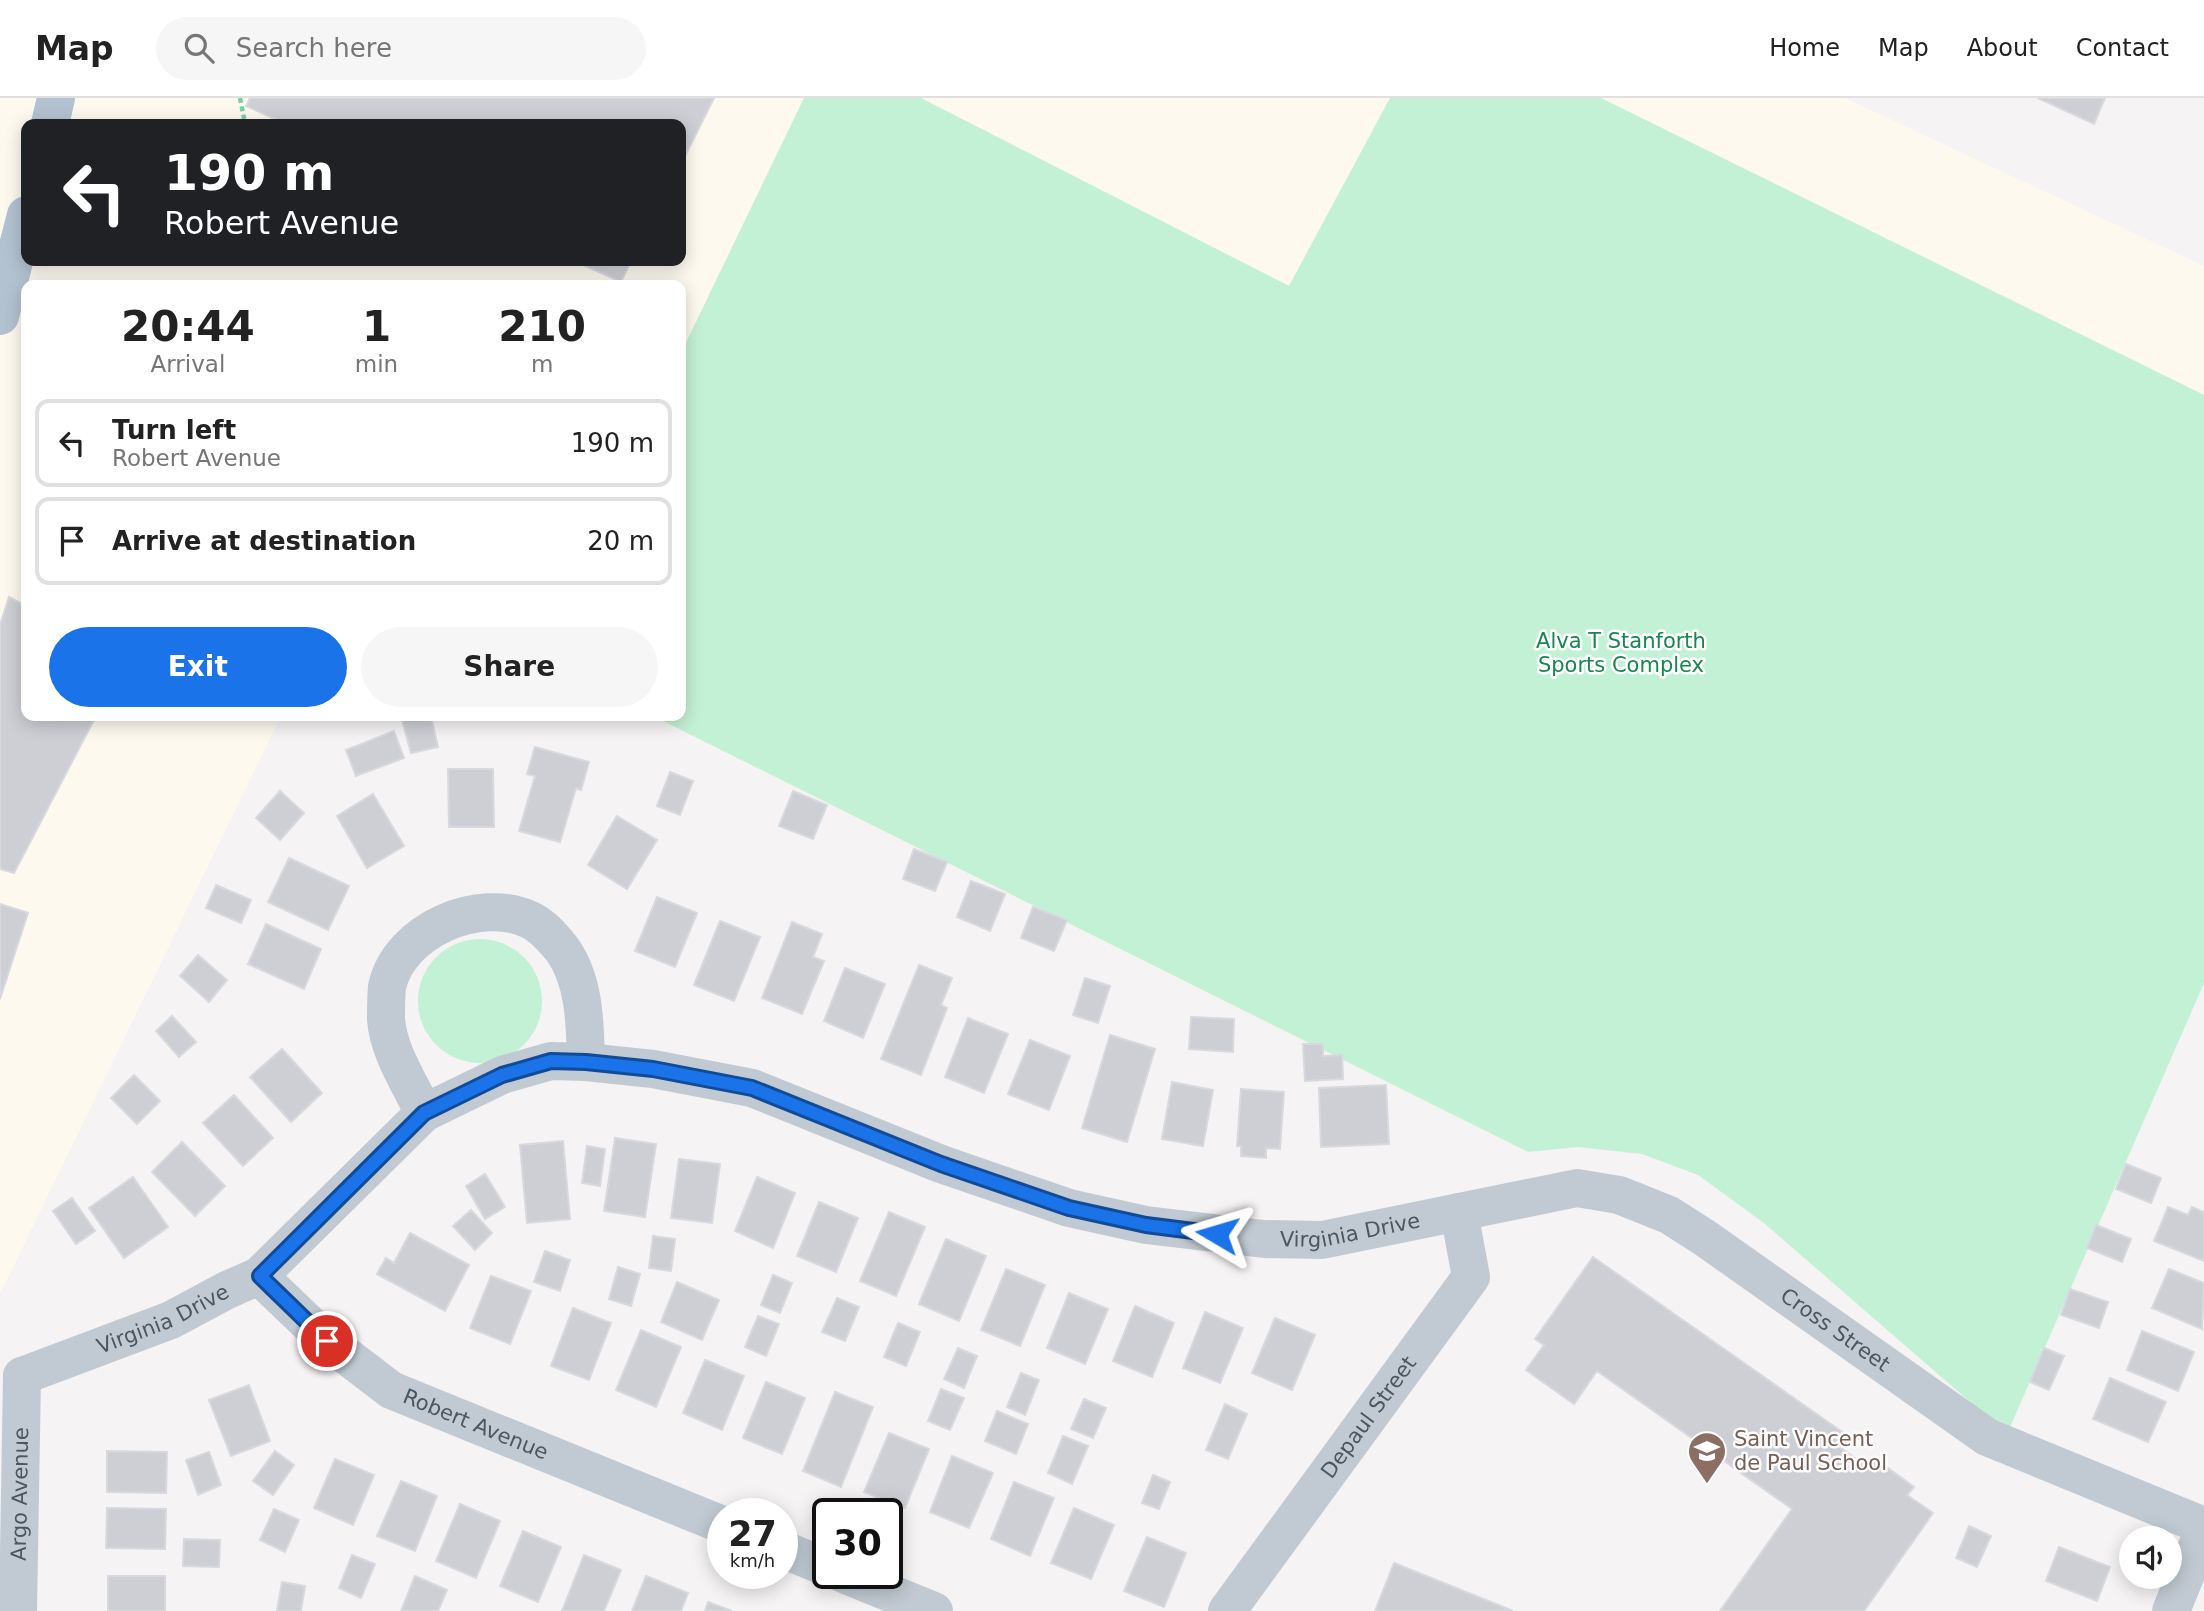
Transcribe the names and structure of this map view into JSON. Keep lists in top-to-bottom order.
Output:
{
  "streets": {
    "street": [
      "Virginia Drive",
      "Cross Street",
      "Depaul Street",
      "Robert Avenue",
      "Argo Avenue"
    ]
  },
  "crossings": [
    ["Virginia Drive", "Cross Street"],
    ["Virginia Drive", "Depaul Street"],
    ["Virginia Drive", "Robert Avenue"],
    ["Virginia Drive", "Argo Avenue"],
    ["Cross Street", "Depaul Street"]
  ],
  "parks": ["Alva T Stanforth Sports Complex"],
  "places": {
    "school or university": ["Saint Vincent de Paul School"]
  },
  "page": {
    "header": "Map",
    "search": "Search here",
    "nav": [
      "Home",
      "Map",
      "About",
      "Contact"
    ],
    "turn": ["190 m", "Robert Avenue"],
    "eta": [
      "20:44",
      "Arrival",
      "1",
      "min",
      "210",
      "m"
    ],
    "list": [
      {
        "name": "Turn left",
        "note": "Robert Avenue",
        "value": "190 m"
      },
      {
        "name": "Arrive at destination",
        "value": "20 m"
      }
    ],
    "buttons": ["Exit", "Share"],
    "speed": "27 km/h",
    "limit": "30"
  }
}
